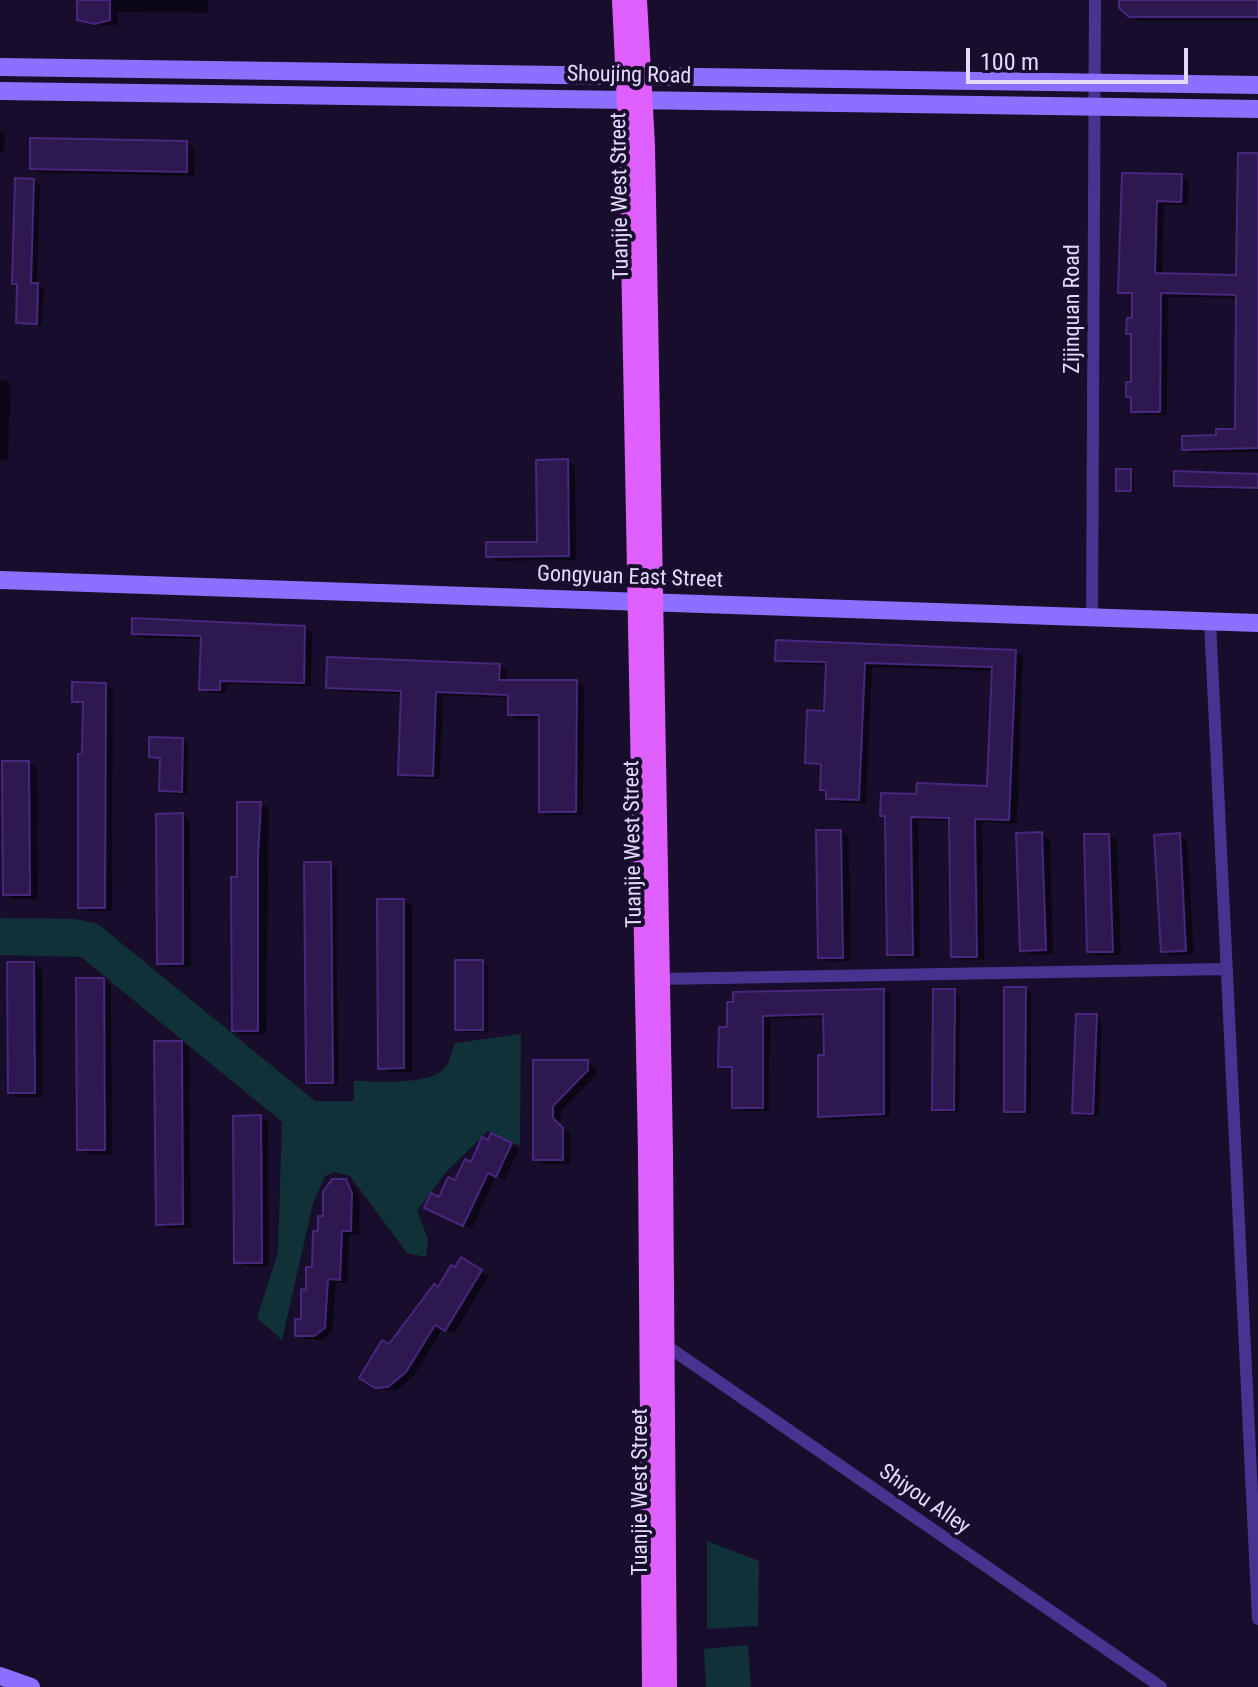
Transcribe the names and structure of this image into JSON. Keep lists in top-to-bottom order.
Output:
{
  "streets": {
    "main road": ["Shoujing Road", "Tuanjie West Street", "Gongyuan East Street"],
    "street": ["Zijinquan Road", "Shiyou Alley"]
  },
  "crossings": [
    ["Shoujing Road", "Tuanjie West Street"],
    ["Shoujing Road", "Zijinquan Road"],
    ["Tuanjie West Street", "Gongyuan East Street"],
    ["Tuanjie West Street", "Shiyou Alley"],
    ["Zijinquan Road", "Gongyuan East Street"]
  ],
  "scale_bar": "100 m"
}
